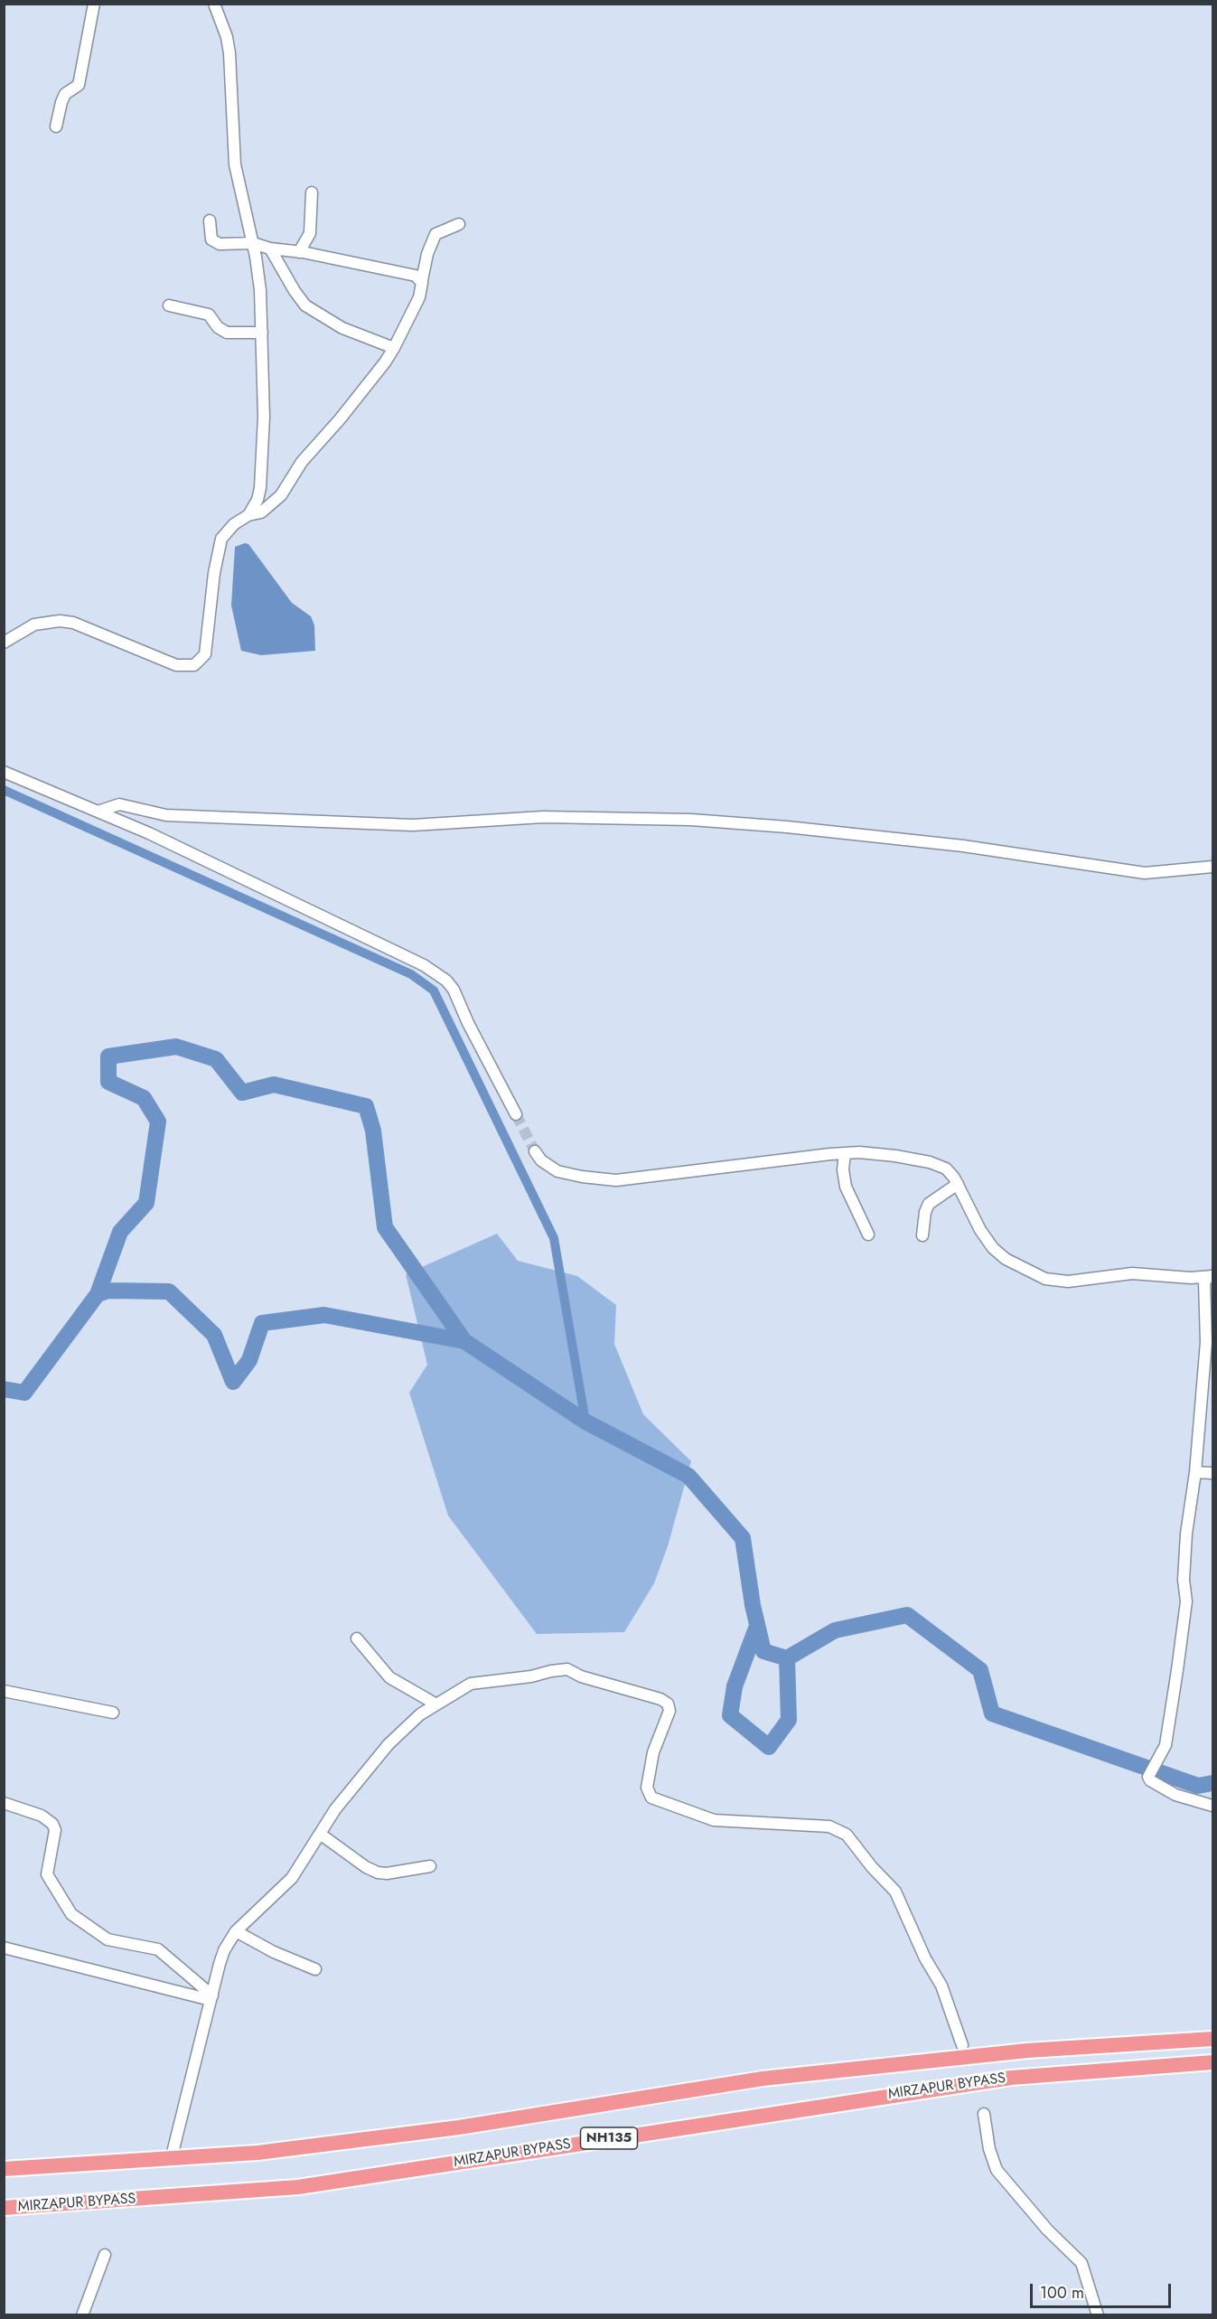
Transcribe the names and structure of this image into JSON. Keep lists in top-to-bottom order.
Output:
{
  "streets": {
    "highway": ["MIRZAPUR BYPASS", "NH135"]
  },
  "scale_bar": "100 m"
}
